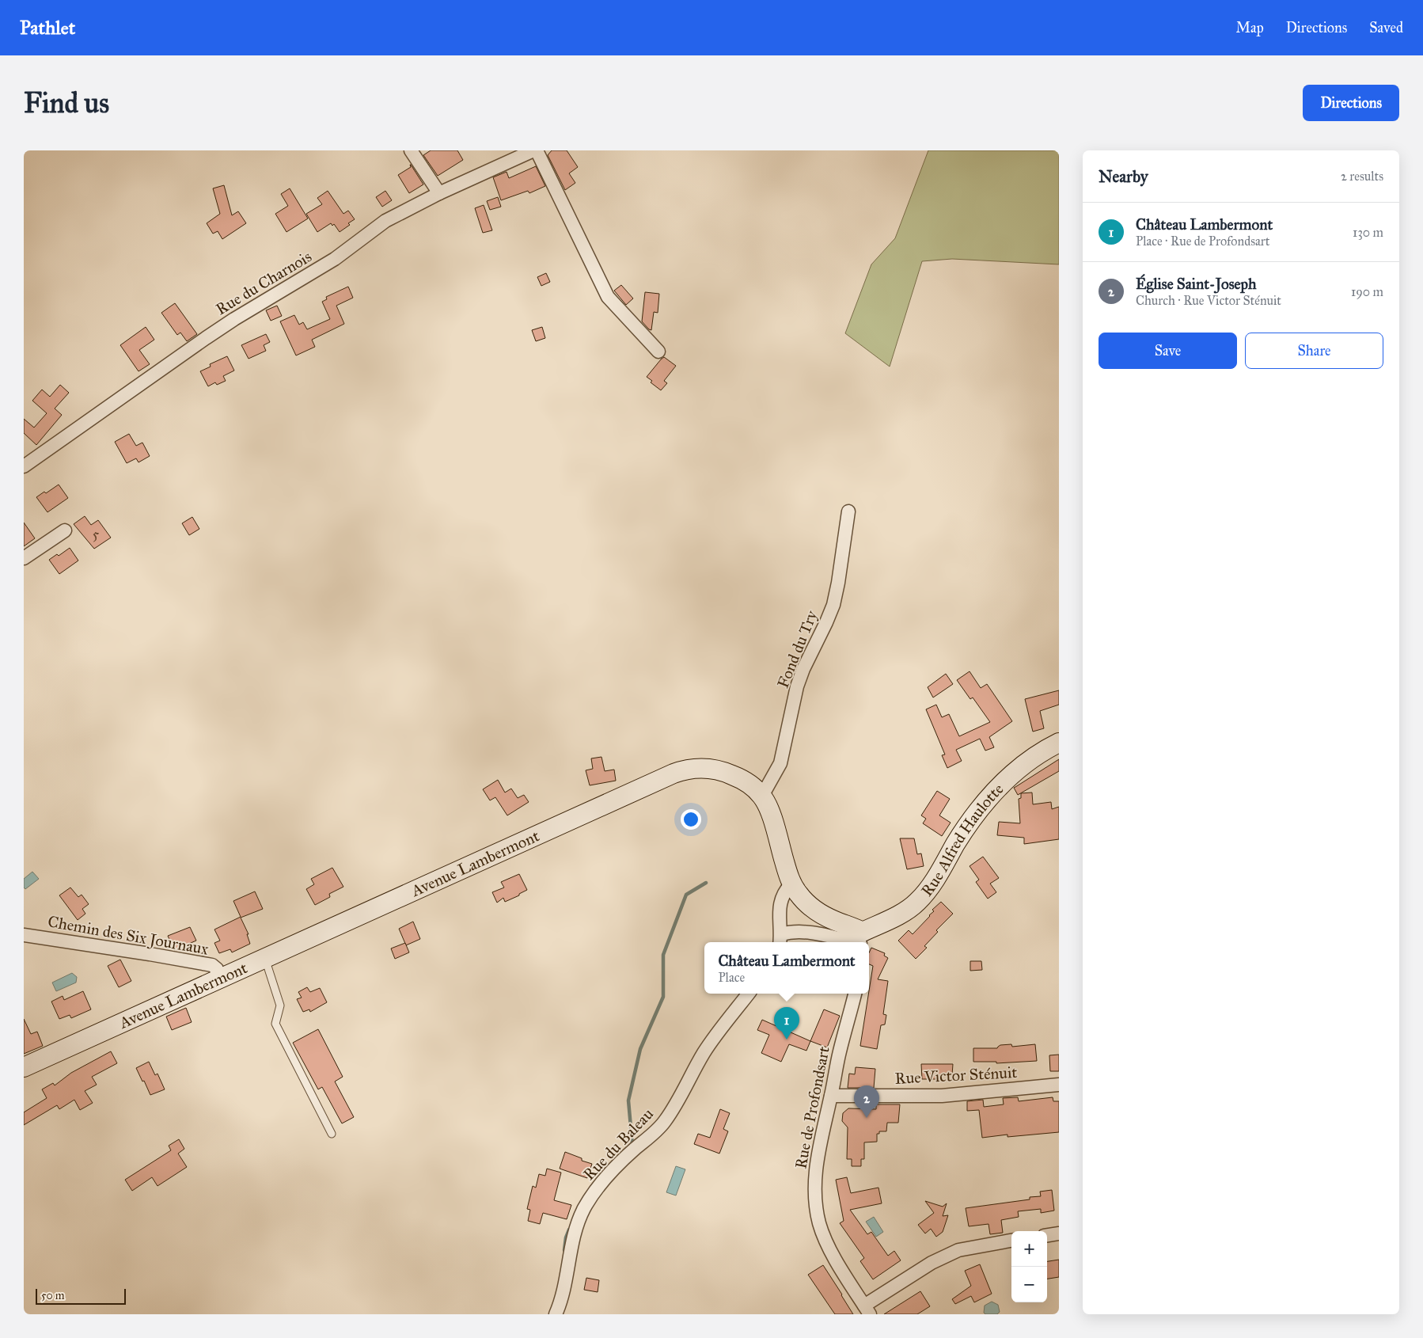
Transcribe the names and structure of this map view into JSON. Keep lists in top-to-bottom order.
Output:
{
  "streets": {
    "street": [
      "Rue du Charnois",
      "Fond du Try",
      "Rue Alfred Haulotte",
      "Avenue Lambermont",
      "Chemin des Six Journaux",
      "Rue Victor Sténuit",
      "Rue de Profondsart",
      "Rue du Baleau"
    ]
  },
  "crossings": [
    ["Fond du Try", "Avenue Lambermont"],
    ["Rue Alfred Haulotte", "Avenue Lambermont"],
    ["Avenue Lambermont", "Chemin des Six Journaux"],
    ["Rue Victor Sténuit", "Rue de Profondsart"]
  ],
  "house_numbers": ["5"],
  "scale_bar": "50 m",
  "page": {
    "header": "Pathlet",
    "nav": ["Map", "Directions", "Saved"],
    "buttons": [
      "Directions",
      ["Save", "Share"]
    ],
    "title": "Find us",
    "heading": ["Nearby", "2 results"],
    "list": [
      {
        "mark": "1",
        "name": "Château Lambermont",
        "note": "Place · Rue de Profondsart",
        "value": "130 m"
      },
      {
        "mark": "2",
        "name": "Église Saint-Joseph",
        "note": "Church · Rue Victor Sténuit",
        "value": "190 m"
      }
    ],
    "popup": ["Château Lambermont", "Place"],
    "pins": ["1", "2"],
    "map_buttons": ["+", "−"],
    "scale": "50 m"
  }
}
